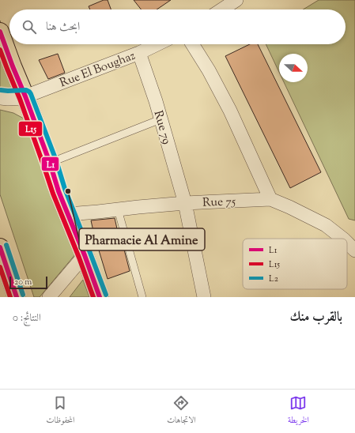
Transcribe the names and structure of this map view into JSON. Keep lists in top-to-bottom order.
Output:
{
  "streets": {
    "street": ["Rue El Boughaz", "Rue 79", "Rue 75"]
  },
  "crossings": [
    ["Rue El Boughaz", "Rue 79"],
    ["Rue 79", "Rue 75"]
  ],
  "places": ["Pharmacie Al Amine"],
  "lines": ["transit line L1", "transit line L15", "transit line L2"],
  "legend": ["L1", "L15", "L2"],
  "scale_bar": "20 m",
  "north": "right",
  "page": {
    "search": "ابحث هنا",
    "scale": "20 m",
    "heading": ["بالقرب منك", "النتائج: 0"],
    "nav": ["الخريطة", "الاتجاهات", "المحفوظات"]
  }
}
